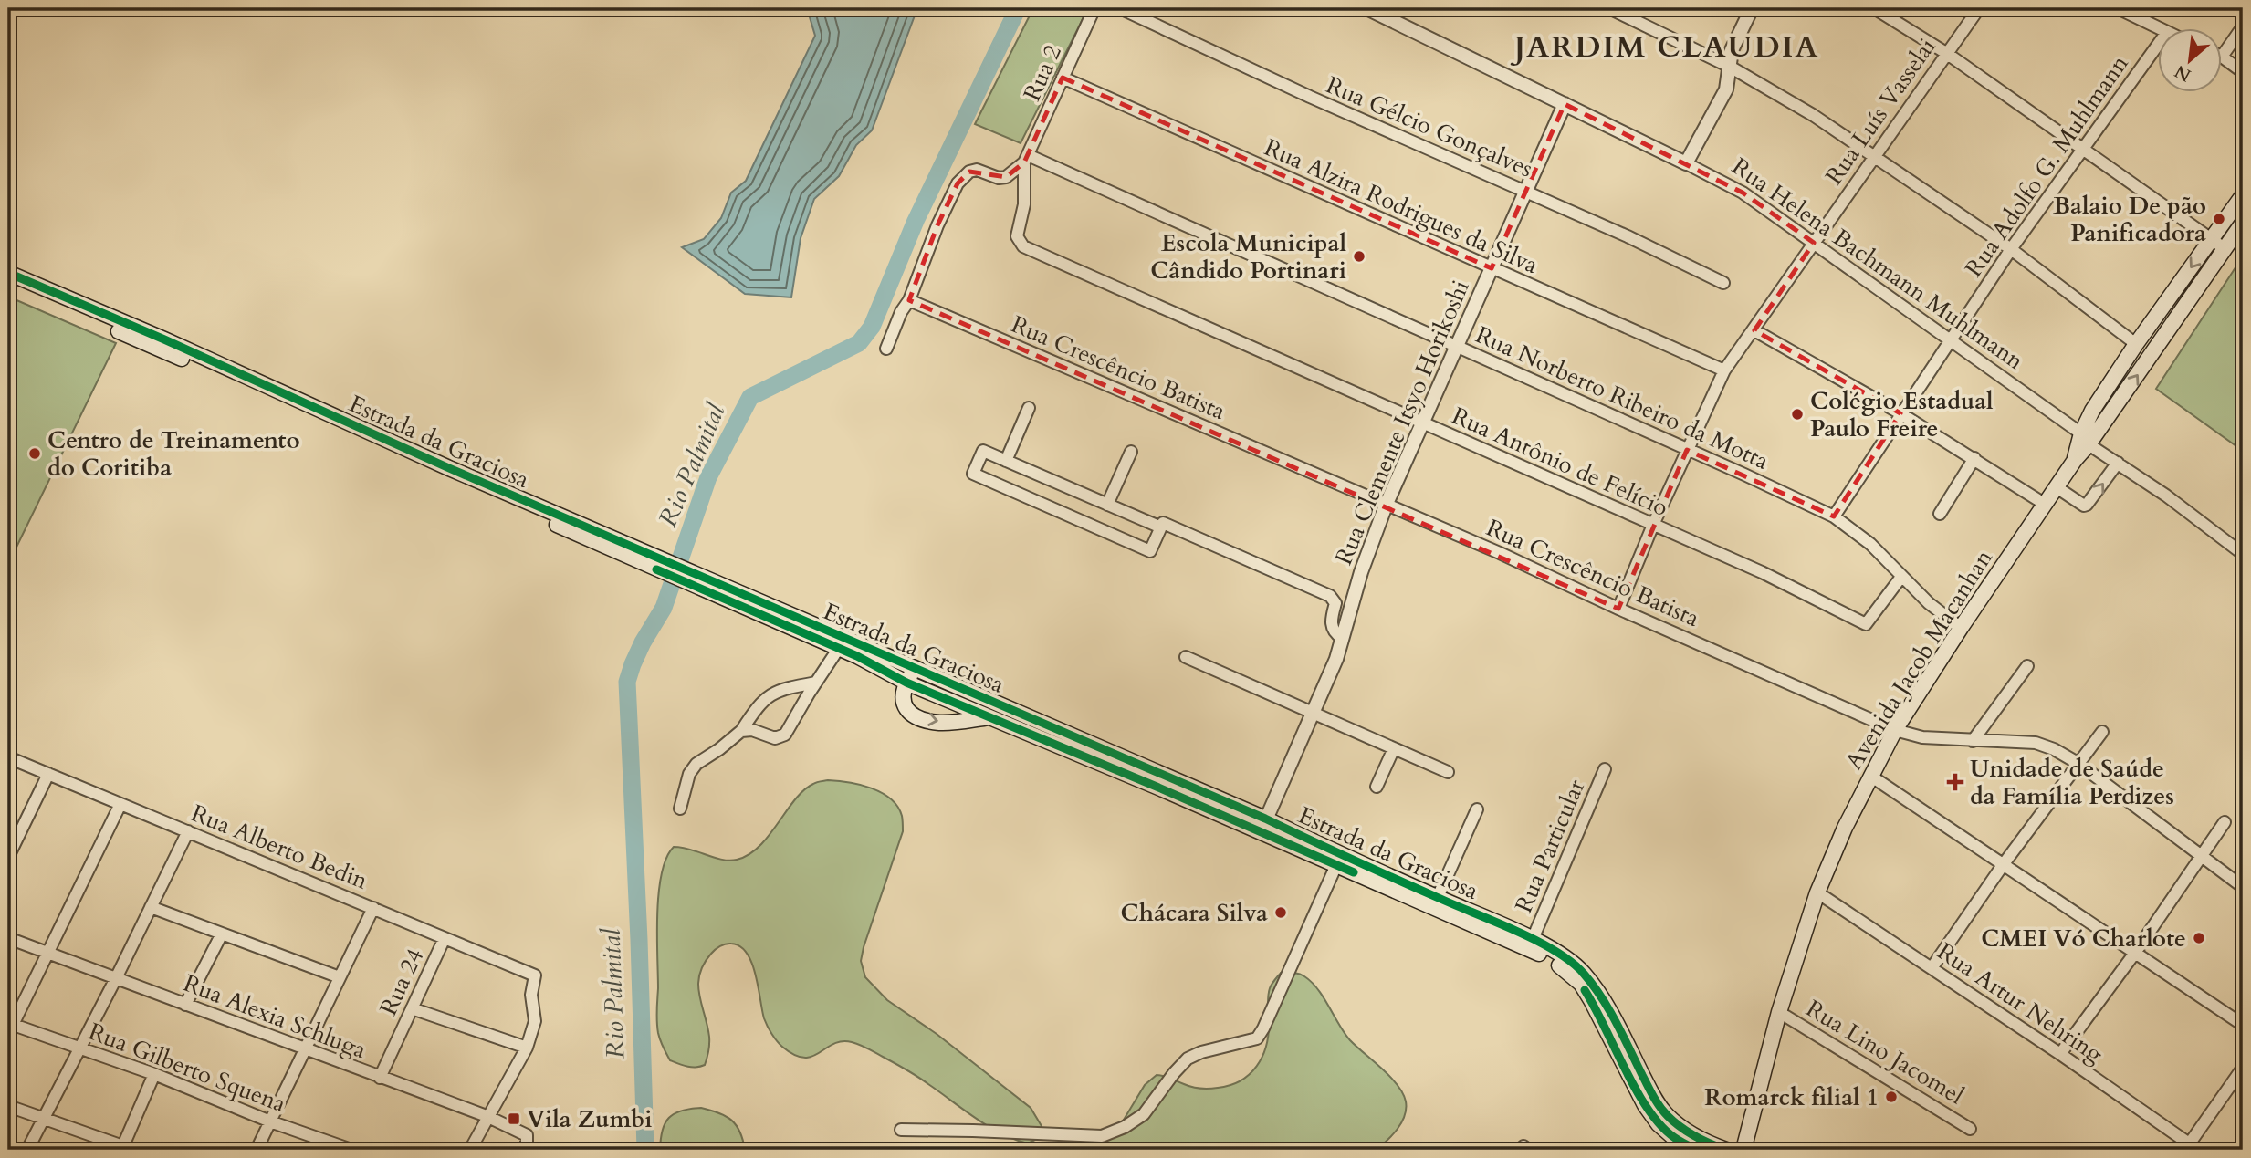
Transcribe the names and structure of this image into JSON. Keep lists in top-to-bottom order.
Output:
{
  "streets": {
    "main road": ["Estrada da Graciosa", "Avenida Jacob Macanhan"],
    "street": [
      "Rua 2",
      "Rua Luís Vasselai",
      "Rua Gélcio Gonçalves",
      "Rua Adolfo G. Muhlmann",
      "Rua Alzira Rodrigues da Silva",
      "Rua Helena Bachmann Muhlmann",
      "Rua Crescêncio Batista",
      "Rua Norberto Ribeiro da Motta",
      "Rua Clemente Itsyo Horikoshi",
      "Rua Antônio de Felício",
      "Rua Particular",
      "Rua Alberto Bedin",
      "Rua 24",
      "Rua Artur Nehring",
      "Rua Alexia Schluga",
      "Rua Lino Jacomel",
      "Rua Gilberto Squena"
    ]
  },
  "crossings": [
    ["Rua 2", "Rua Alzira Rodrigues da Silva"],
    ["Rua 2", "Rua Norberto Ribeiro da Motta"],
    ["Rua 2", "Rua Antônio de Felício"],
    ["Rua Luís Vasselai", "Rua Alzira Rodrigues da Silva"],
    ["Rua Luís Vasselai", "Rua Helena Bachmann Muhlmann"],
    ["Rua Luís Vasselai", "Rua Crescêncio Batista"],
    ["Rua Luís Vasselai", "Rua Norberto Ribeiro da Motta"],
    ["Rua Luís Vasselai", "Rua Antônio de Felício"],
    ["Rua Gélcio Gonçalves", "Rua Clemente Itsyo Horikoshi"],
    ["Rua Adolfo G. Muhlmann", "Rua Helena Bachmann Muhlmann"],
    ["Rua Adolfo G. Muhlmann", "Rua Norberto Ribeiro da Motta"],
    ["Rua Alzira Rodrigues da Silva", "Rua Clemente Itsyo Horikoshi"],
    ["Rua Helena Bachmann Muhlmann", "Rua Clemente Itsyo Horikoshi"],
    ["Rua Helena Bachmann Muhlmann", "Avenida Jacob Macanhan"],
    ["Rua Crescêncio Batista", "Rua Clemente Itsyo Horikoshi"],
    ["Rua Crescêncio Batista", "Avenida Jacob Macanhan"],
    ["Rua Norberto Ribeiro da Motta", "Rua Clemente Itsyo Horikoshi"],
    ["Rua Norberto Ribeiro da Motta", "Rua Antônio de Felício"],
    ["Rua Norberto Ribeiro da Motta", "Avenida Jacob Macanhan"],
    ["Rua Clemente Itsyo Horikoshi", "Estrada da Graciosa"],
    ["Rua Clemente Itsyo Horikoshi", "Rua Antônio de Felício"],
    ["Estrada da Graciosa", "Rua Particular"],
    ["Avenida Jacob Macanhan", "Rua Artur Nehring"],
    ["Avenida Jacob Macanhan", "Rua Lino Jacomel"],
    ["Rua Alberto Bedin", "Rua 24"],
    ["Rua 24", "Rua Alexia Schluga"]
  ],
  "districts": ["JARDIM CLAUDIA"],
  "water": ["Rio Palmital"],
  "places": {
    "other": [
      "Balaio De pão Panificadora",
      "Escola Municipal Cândido Portinari",
      "Colégio Estadual Paulo Freire",
      "Centro de Treinamento do Coritiba",
      "Chácara Silva",
      "CMEI Vó Charlote",
      "Romarck filial 1"
    ],
    "health": ["Unidade de Saúde da Família Perdizes"],
    "transit": ["Vila Zumbi"]
  },
  "north": "bottom left"
}
